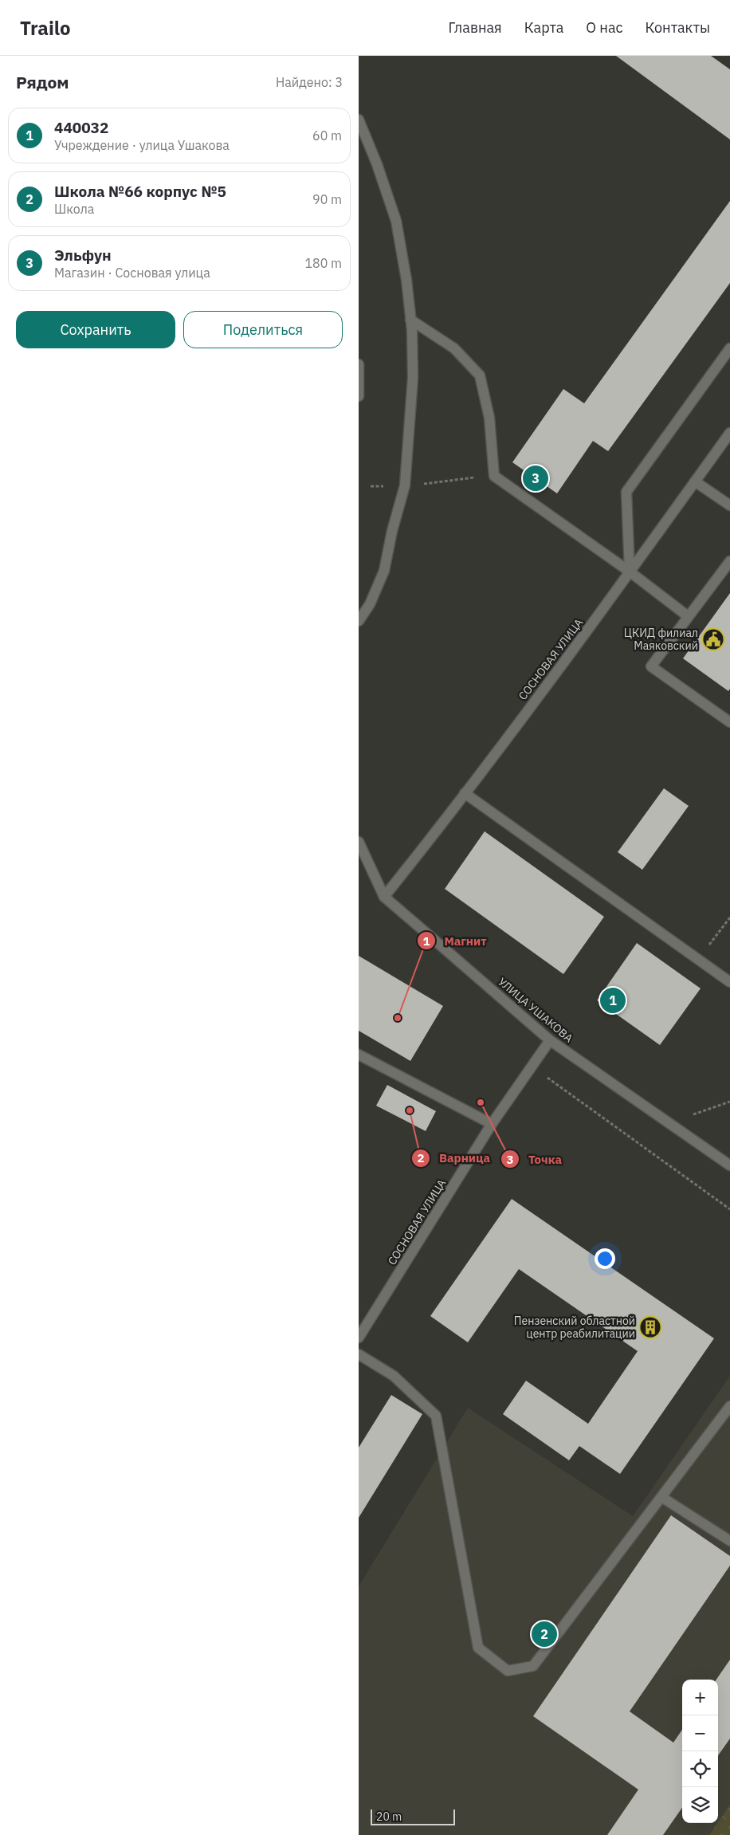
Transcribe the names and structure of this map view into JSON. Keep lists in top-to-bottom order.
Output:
{
  "streets": {
    "street": ["СОСНОВАЯ УЛИЦА", "УЛИЦА УШАКОВА"]
  },
  "crossings": [
    ["СОСНОВАЯ УЛИЦА", "УЛИЦА УШАКОВА"]
  ],
  "places": {
    "public building": ["ЦКИД филиал Маяковский"],
    "other": ["Магнит", "Точка", "Варница"],
    "building": ["Пензенский областной центр реабилитации"]
  },
  "scale_bar": "20 m",
  "page": {
    "header": "Trailo",
    "nav": [
      "Главная",
      "Карта",
      "О нас",
      "Контакты"
    ],
    "heading": ["Рядом", "Найдено: 3"],
    "list": [
      {
        "mark": "1",
        "name": "440032",
        "note": "Учреждение · улица Ушакова",
        "value": "60 m"
      },
      {
        "mark": "2",
        "name": "Школа №66 корпус №5",
        "note": "Школа",
        "value": "90 m"
      },
      {
        "mark": "3",
        "name": "Эльфун",
        "note": "Магазин · Сосновая улица",
        "value": "180 m"
      }
    ],
    "buttons": ["Сохранить", "Поделиться"],
    "pins": ["3", "1", "2"],
    "map_buttons": ["+", "−"],
    "scale": "20 m"
  }
}
